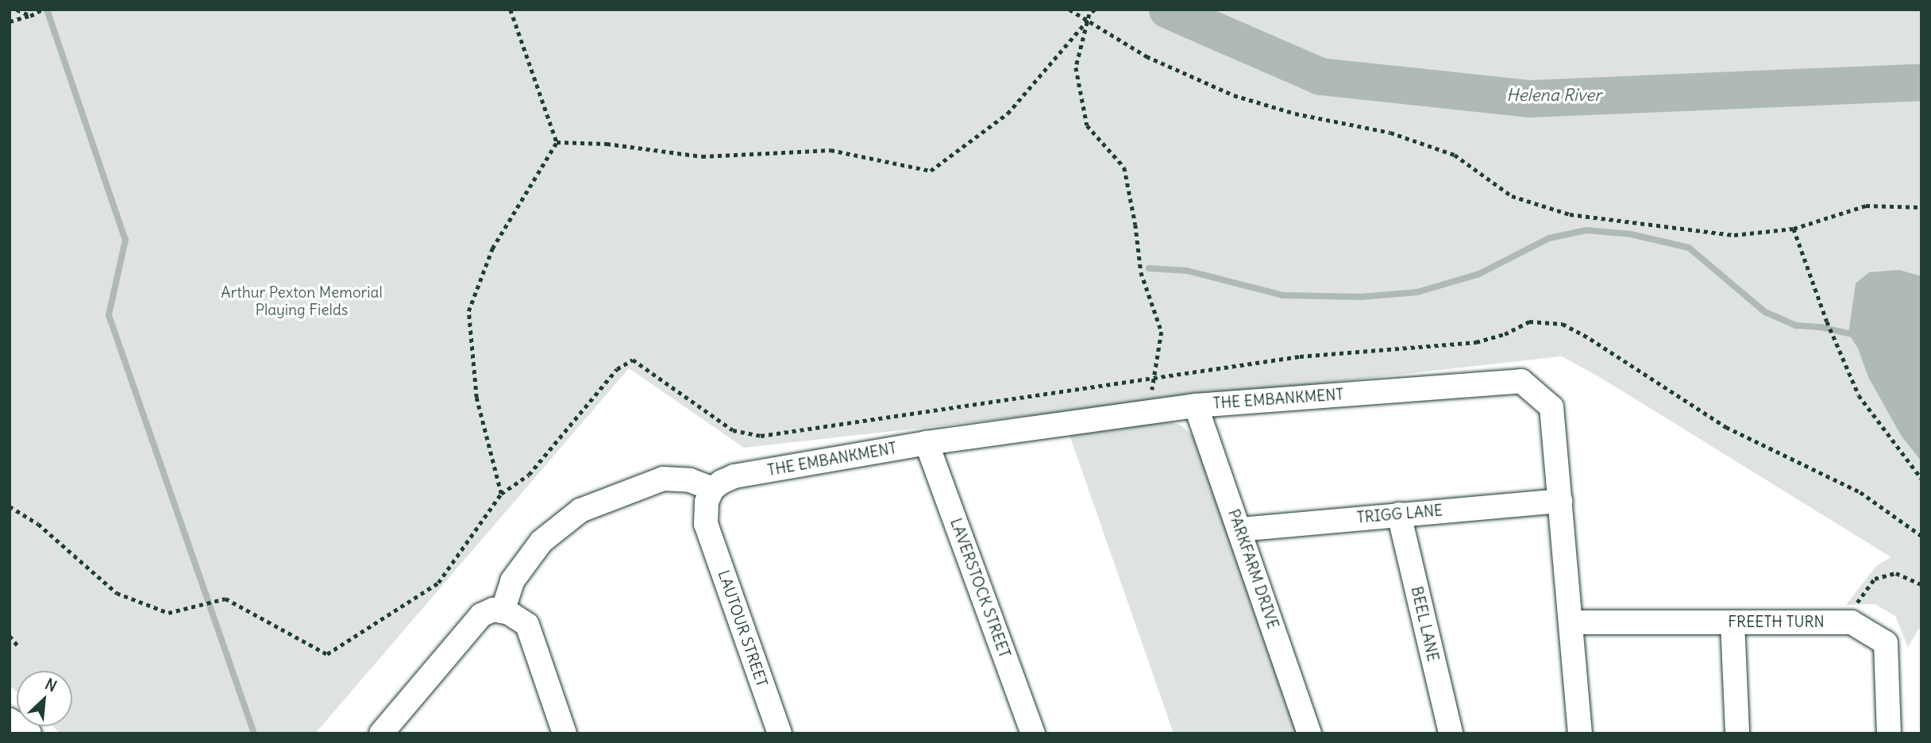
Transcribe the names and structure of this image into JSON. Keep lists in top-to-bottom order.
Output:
{
  "streets": {
    "street": [
      "THE EMBANKMENT",
      "TRIGG LANE",
      "PARKFARM DRIVE",
      "LAVERSTOCK STREET",
      "FREETH TURN",
      "BEEL LANE",
      "LAUTOUR STREET"
    ]
  },
  "crossings": [
    ["THE EMBANKMENT", "TRIGG LANE"],
    ["THE EMBANKMENT", "PARKFARM DRIVE"],
    ["THE EMBANKMENT", "LAVERSTOCK STREET"],
    ["THE EMBANKMENT", "FREETH TURN"],
    ["THE EMBANKMENT", "LAUTOUR STREET"],
    ["TRIGG LANE", "PARKFARM DRIVE"],
    ["TRIGG LANE", "BEEL LANE"]
  ],
  "water": ["Helena River"],
  "parks": ["Arthur Pexton Memorial Playing Fields"],
  "north": "top right"
}
